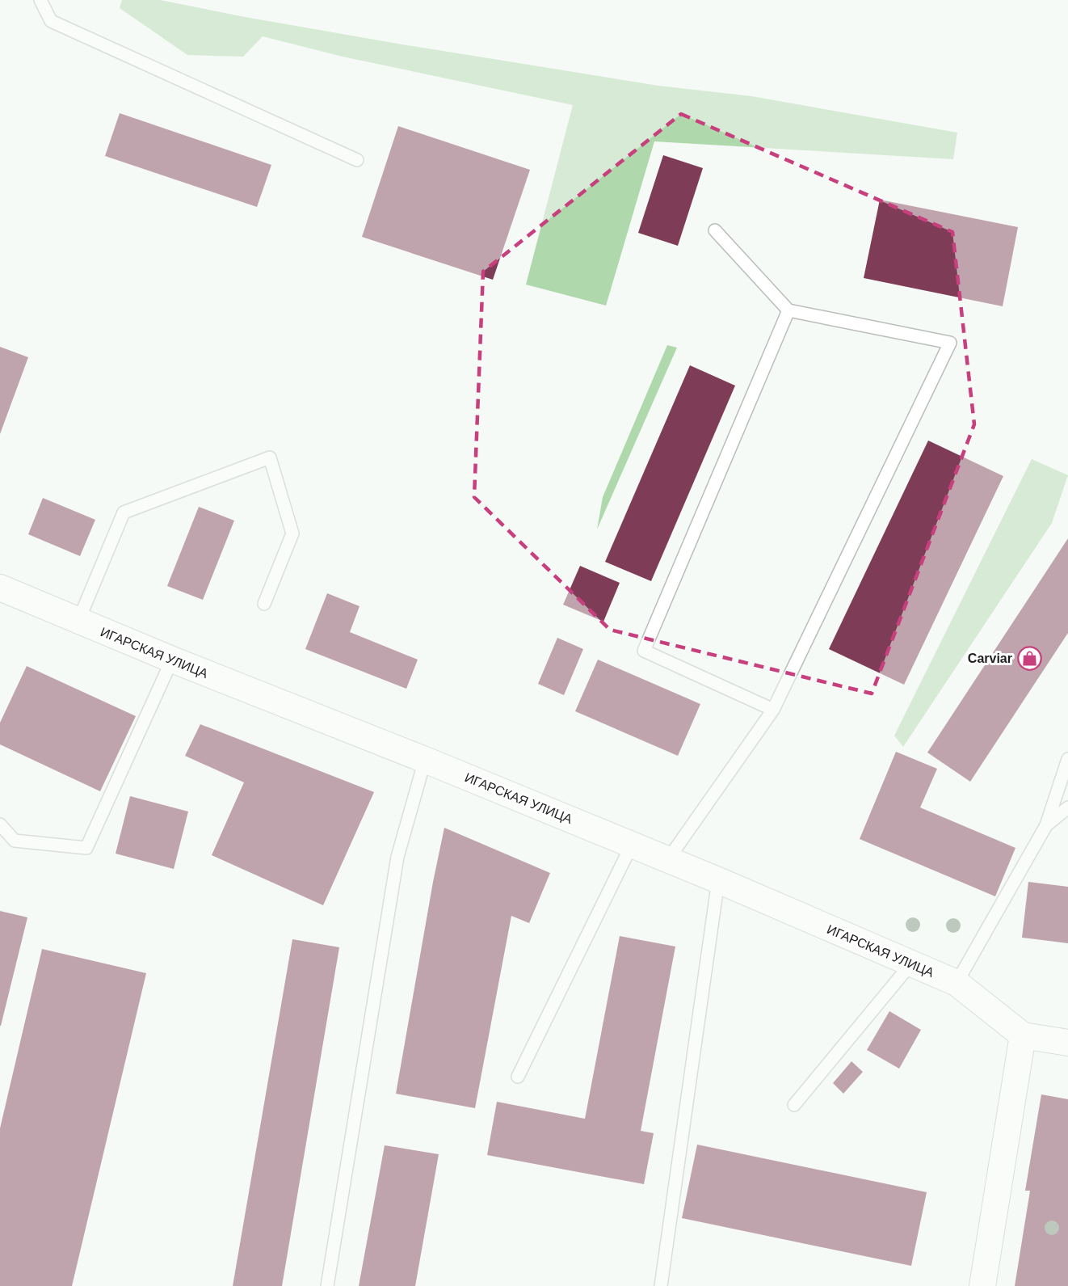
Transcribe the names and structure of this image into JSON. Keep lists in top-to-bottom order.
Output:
{
  "streets": {
    "street": ["ИГАРСКАЯ УЛИЦА"]
  },
  "places": {
    "shop": ["Carviar"]
  }
}
